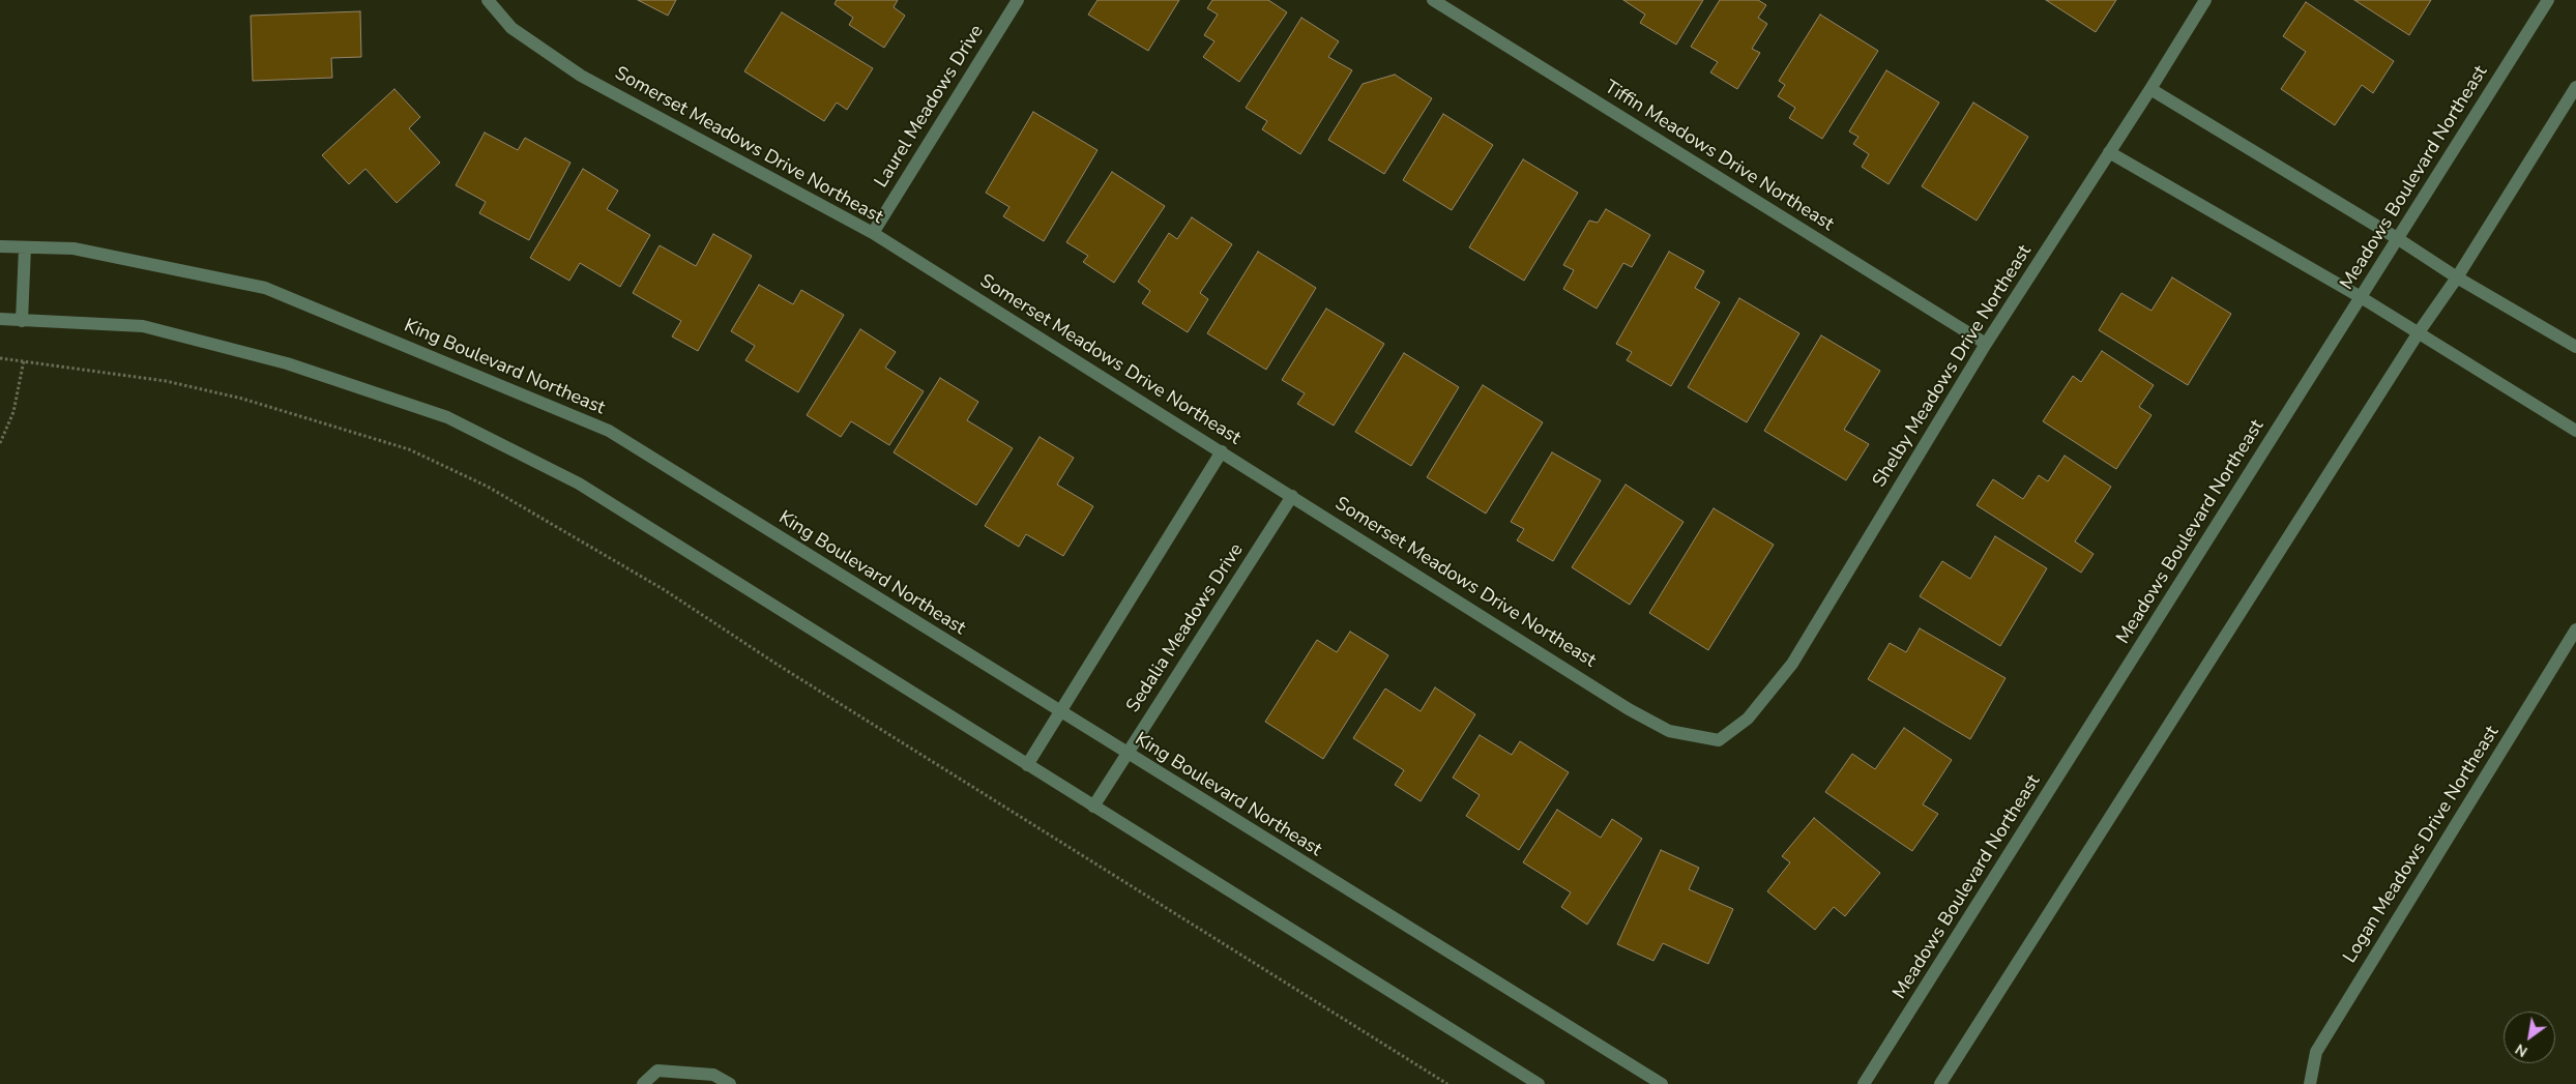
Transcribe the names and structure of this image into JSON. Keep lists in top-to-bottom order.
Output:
{
  "streets": {
    "street": [
      "Laurel Meadows Drive",
      "Somerset Meadows Drive Northeast",
      "Tiffin Meadows Drive Northeast",
      "Meadows Boulevard Northeast",
      "Shelby Meadows Drive Northeast",
      "King Boulevard Northeast",
      "Sedalia Meadows Drive",
      "Logan Meadows Drive Northeast"
    ]
  },
  "crossings": [
    ["Laurel Meadows Drive", "Somerset Meadows Drive Northeast"],
    ["Somerset Meadows Drive Northeast", "Shelby Meadows Drive Northeast"],
    ["Somerset Meadows Drive Northeast", "Sedalia Meadows Drive"],
    ["Tiffin Meadows Drive Northeast", "Shelby Meadows Drive Northeast"],
    ["King Boulevard Northeast", "Sedalia Meadows Drive"]
  ],
  "north": "bottom left"
}
